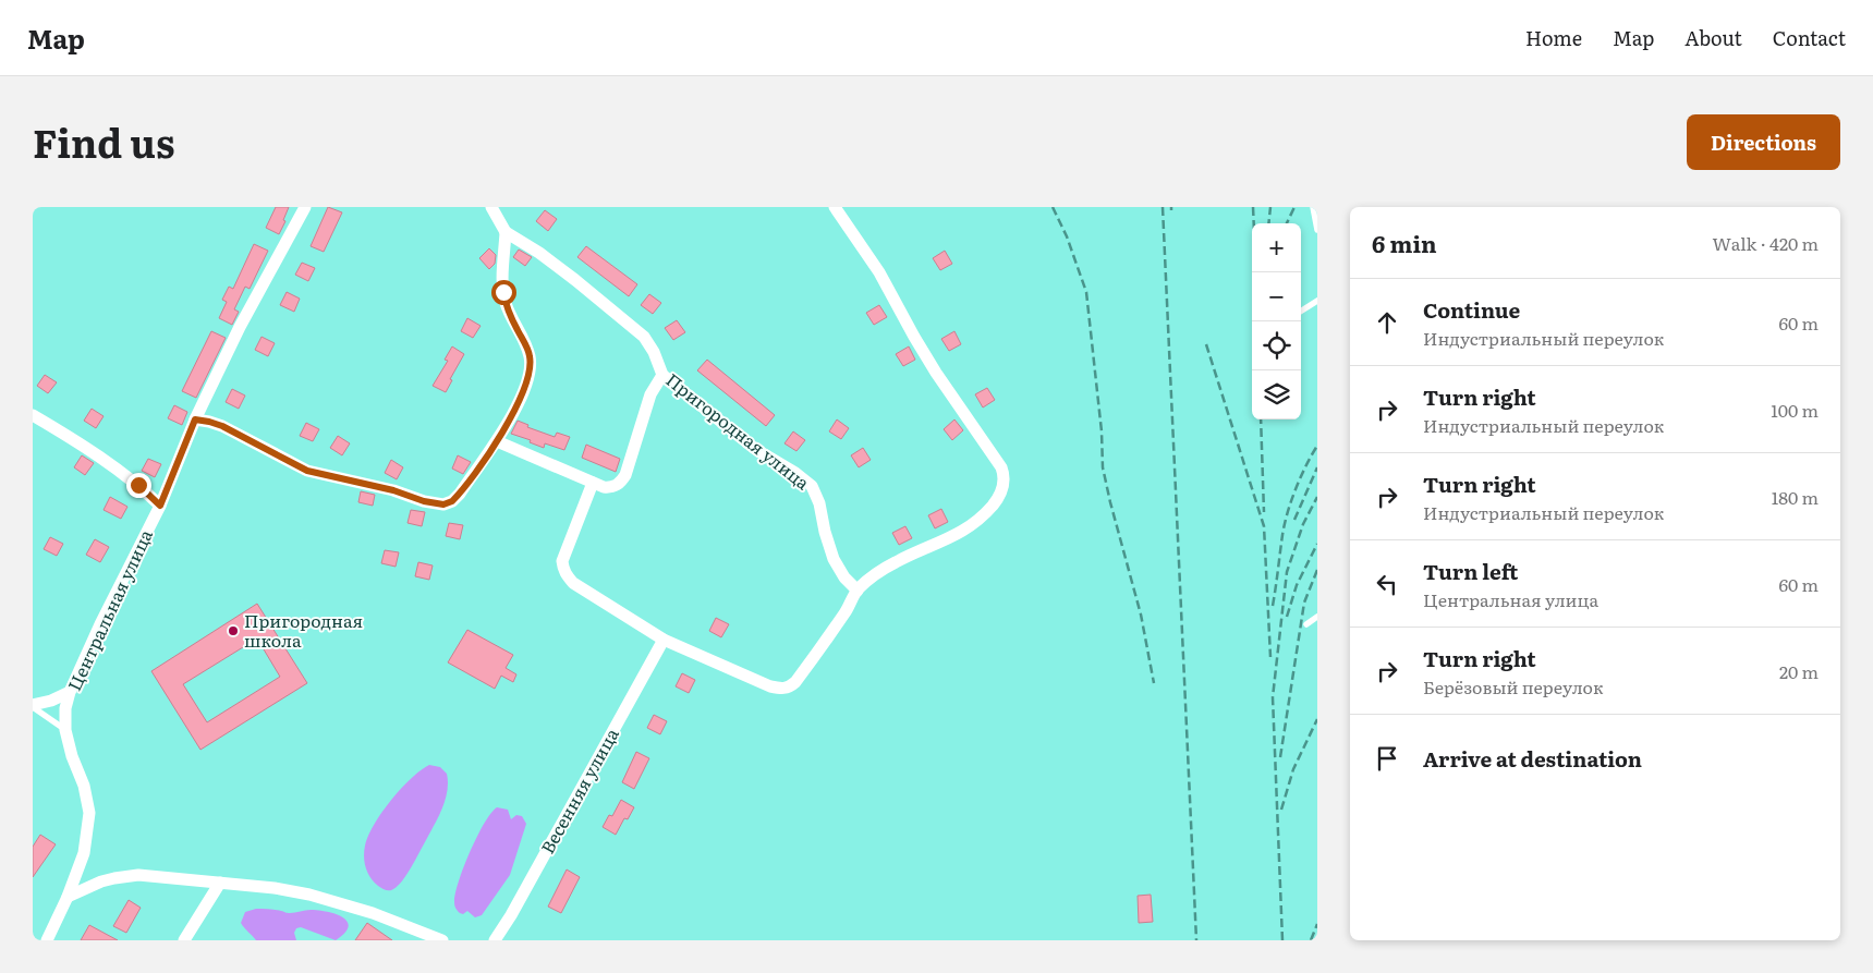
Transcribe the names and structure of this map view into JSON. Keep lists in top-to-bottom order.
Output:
{
  "streets": {
    "street": ["Пригородная улица", "Центральная улица", "Весенняя улица"]
  },
  "places": ["Пригородная школа"],
  "page": {
    "header": "Map",
    "nav": [
      "Home",
      "Map",
      "About",
      "Contact"
    ],
    "title": "Find us",
    "buttons": "Directions",
    "heading": ["6 min", "Walk · 420 m"],
    "map_buttons": ["+", "−"],
    "list": [
      ["Continue", "Индустриальный переулок", "60 m"],
      ["Turn right", "Индустриальный переулок", "100 m"],
      ["Turn right", "Индустриальный переулок", "180 m"],
      ["Turn left", "Центральная улица", "60 m"],
      ["Turn right", "Берёзовый переулок", "20 m"],
      "Arrive at destination"
    ]
  }
}
